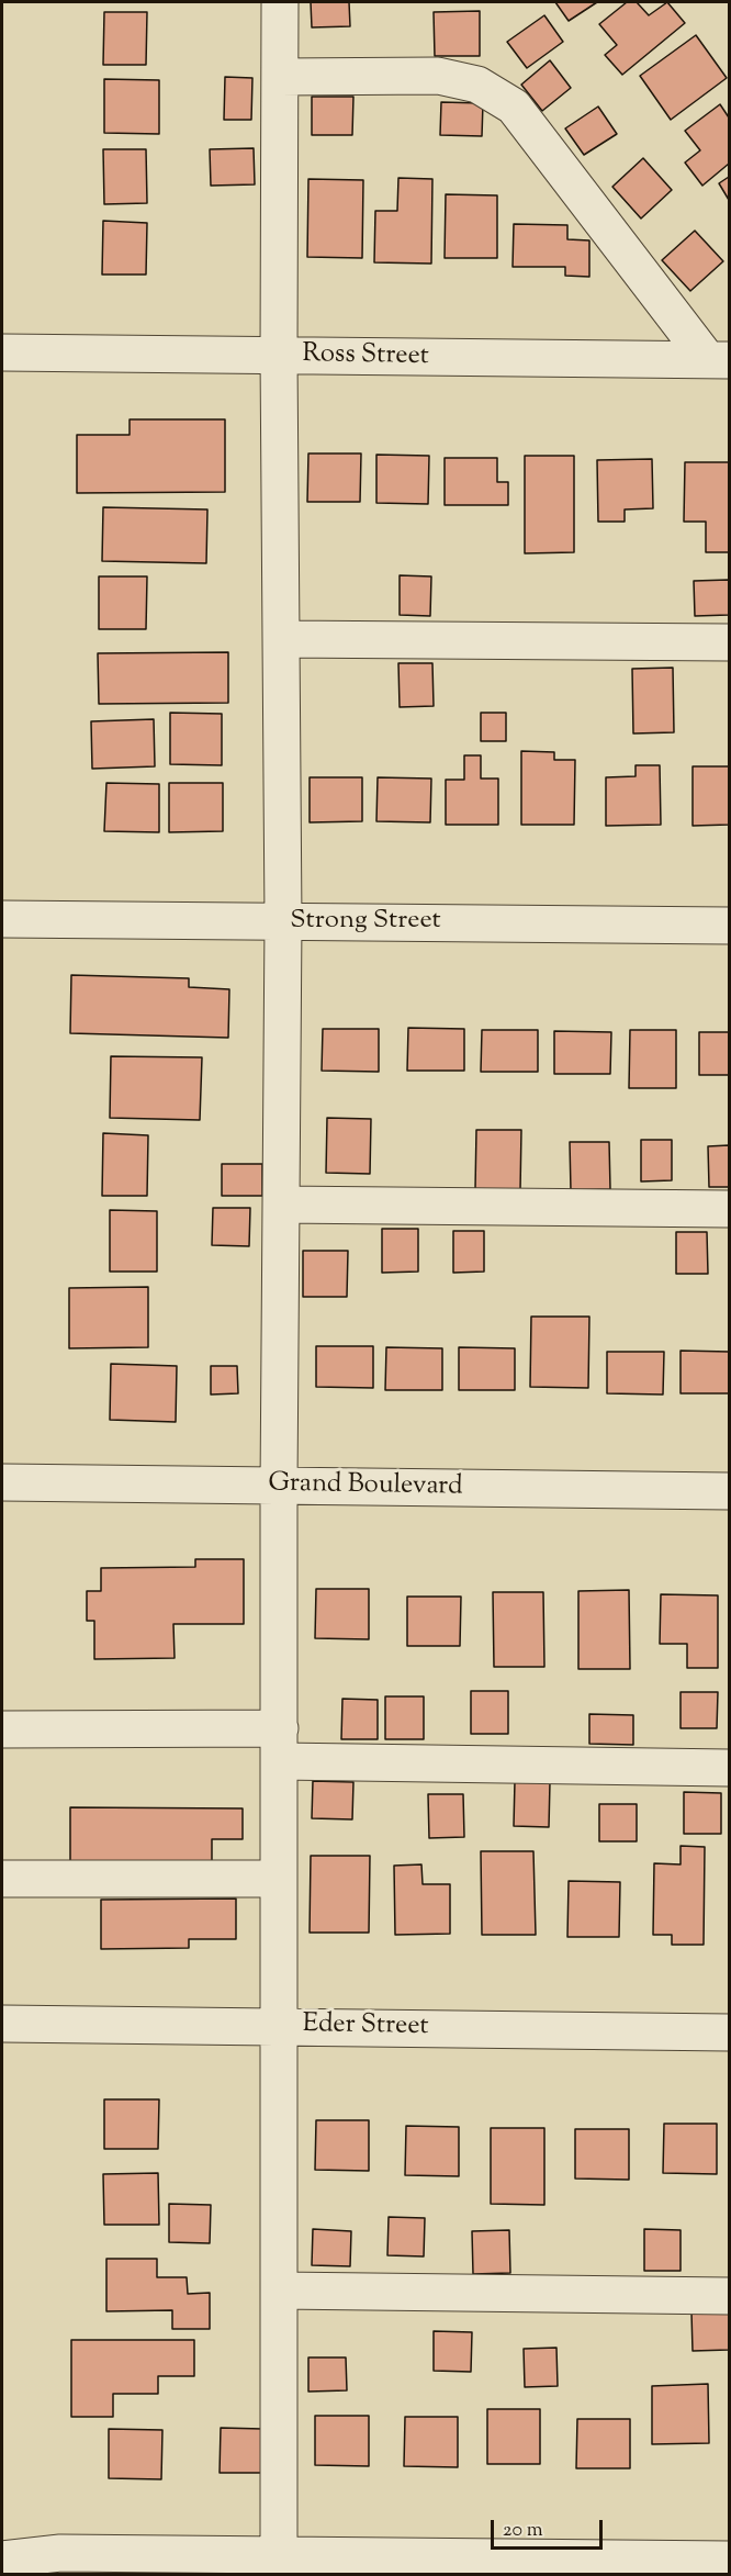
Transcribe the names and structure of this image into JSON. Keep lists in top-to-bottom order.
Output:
{
  "streets": {
    "street": [
      "Ross Street",
      "Strong Street",
      "Grand Boulevard",
      "Eder Street"
    ]
  },
  "scale_bar": "20 m"
}
